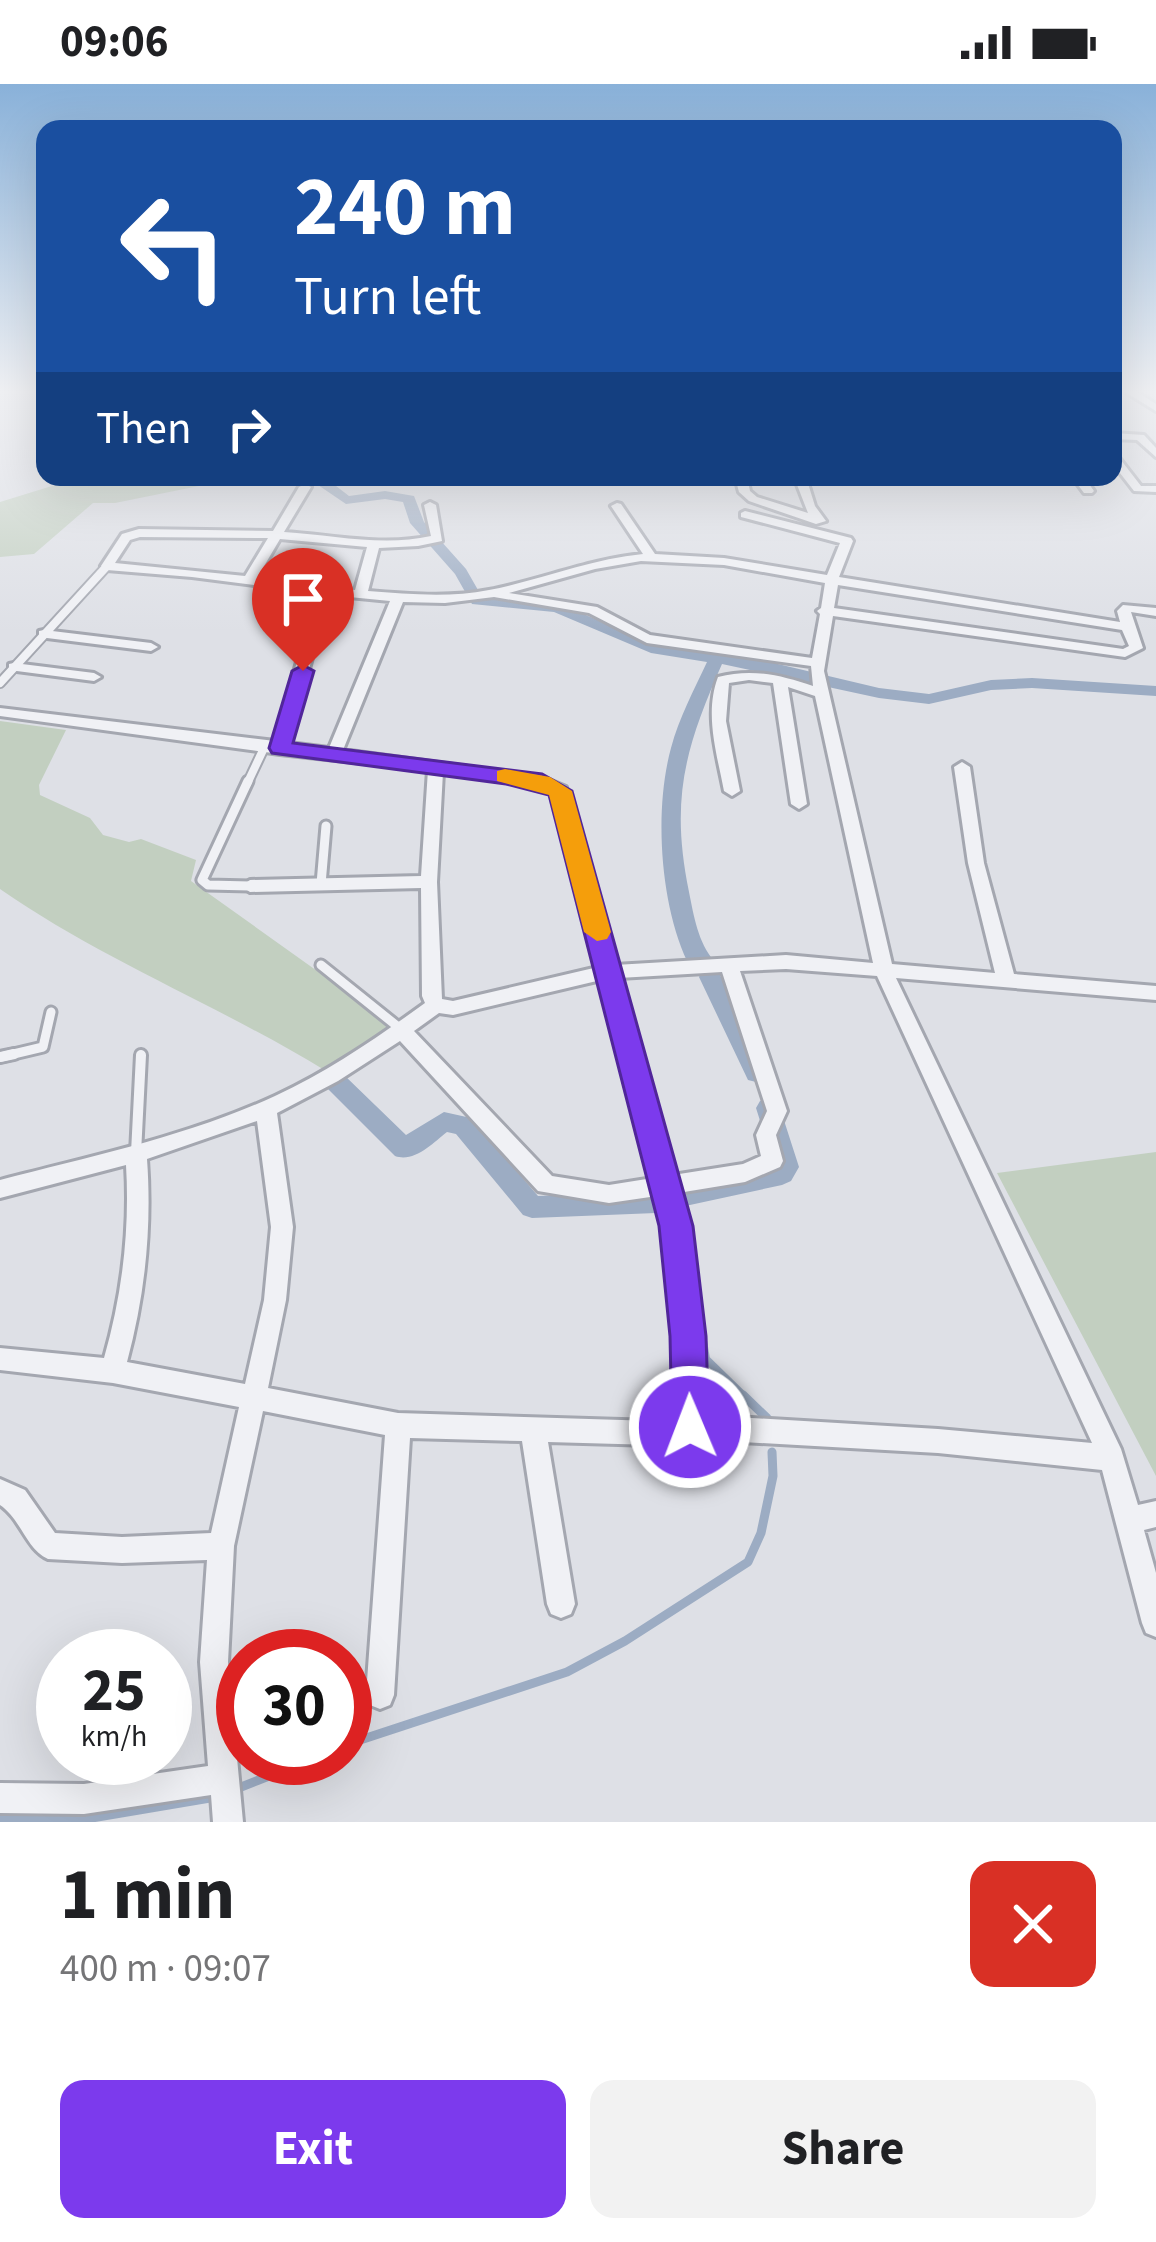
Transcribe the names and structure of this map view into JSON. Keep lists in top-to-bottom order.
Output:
{
  "page": {
    "status": "09:06",
    "turn": ["240 m", "Turn left"],
    "then": "Then",
    "speed": "25 km/h",
    "limit": "30",
    "heading": ["1 min", "400 m · 09:07"],
    "buttons": ["Exit", "Share"]
  }
}
